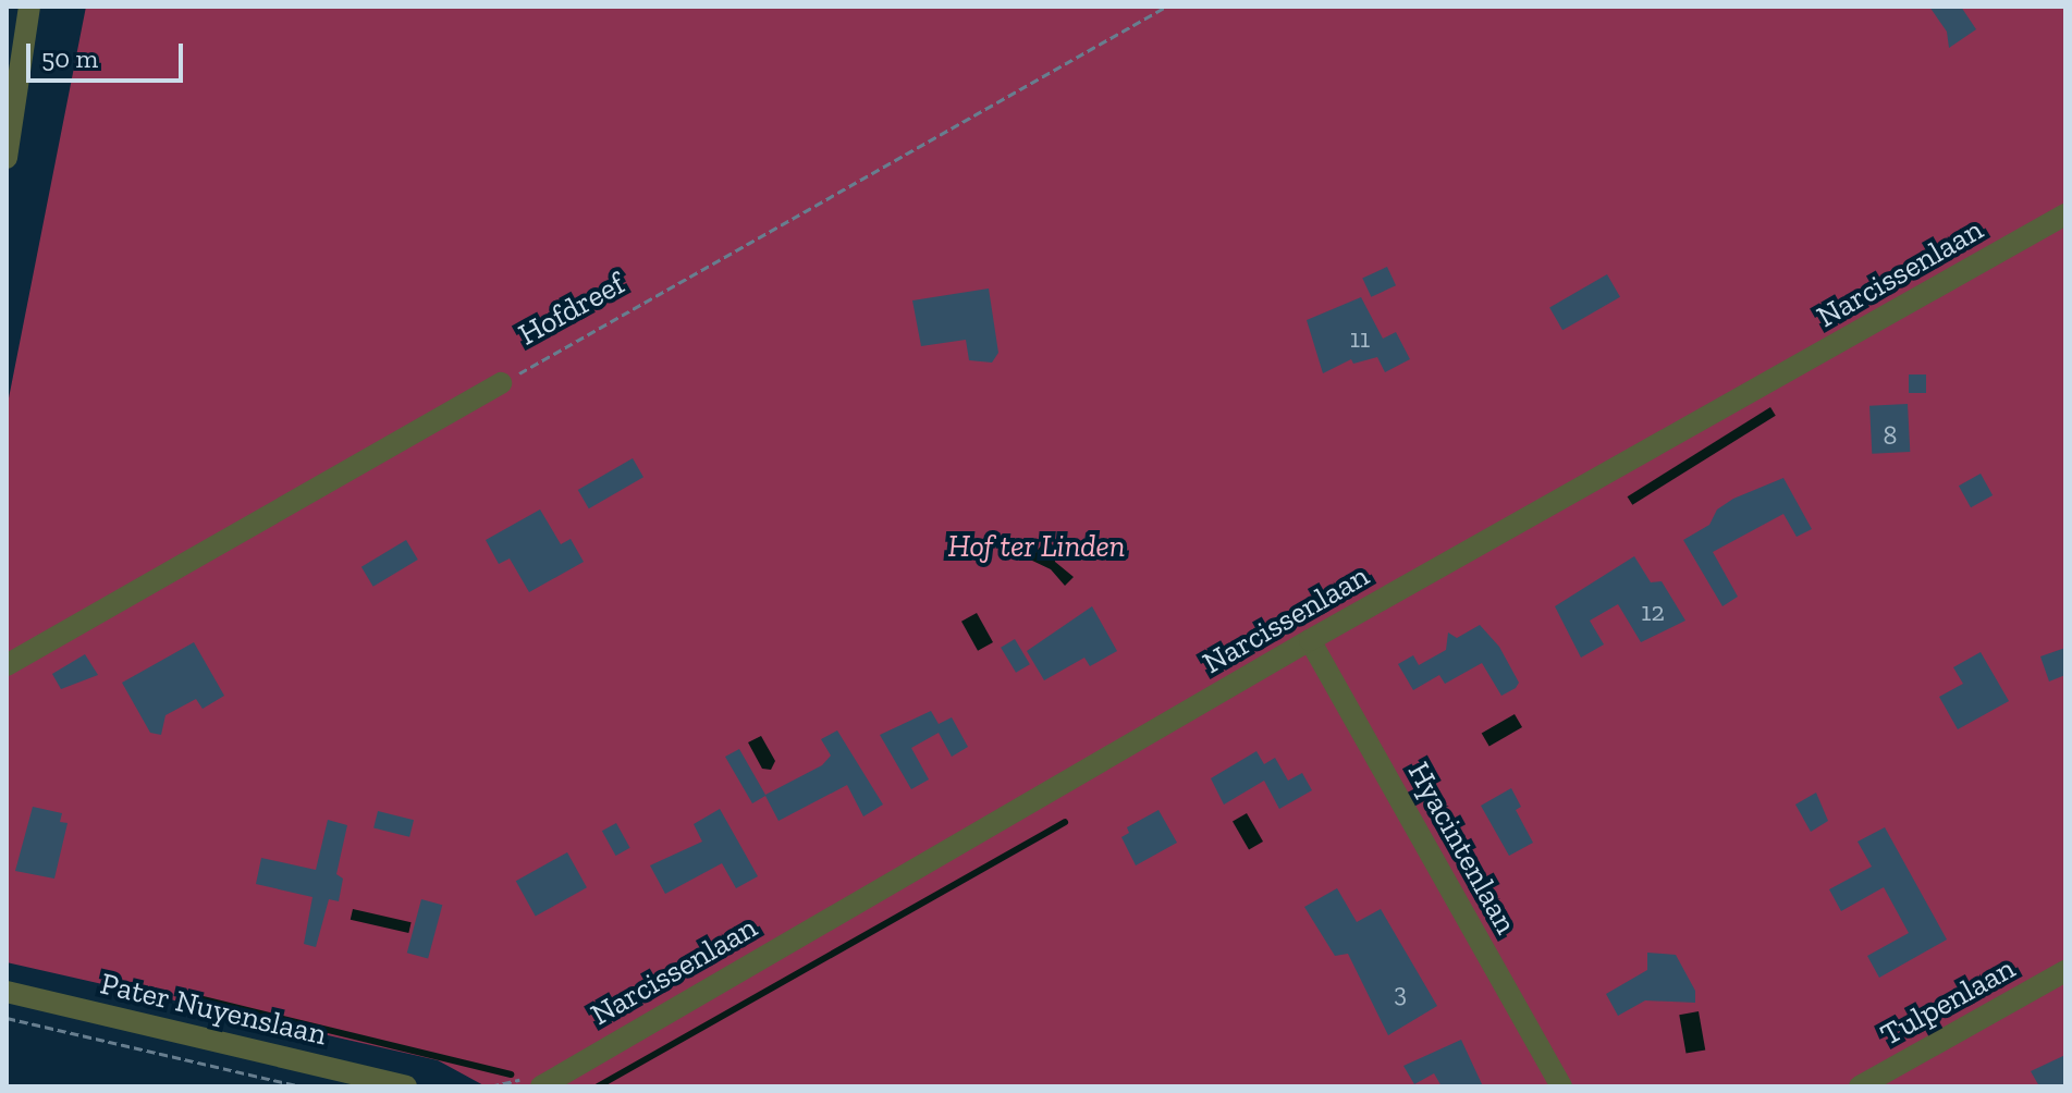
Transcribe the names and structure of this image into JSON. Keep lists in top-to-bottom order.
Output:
{
  "streets": {
    "street": [
      "Narcissenlaan",
      "Hofdreef",
      "Hyacintenlaan",
      "Tulpenlaan",
      "Pater Nuyenslaan"
    ]
  },
  "crossings": [
    ["Narcissenlaan", "Hyacintenlaan"]
  ],
  "parks": ["Hof ter Linden"],
  "house_numbers": [
    "11",
    "8",
    "12",
    "3"
  ],
  "scale_bar": "50 m"
}
